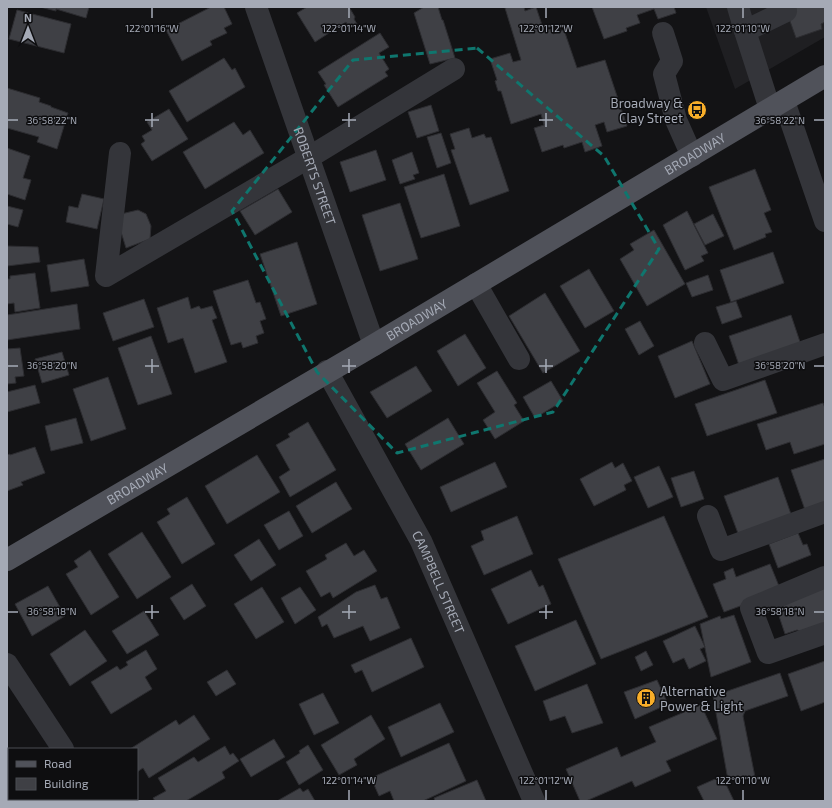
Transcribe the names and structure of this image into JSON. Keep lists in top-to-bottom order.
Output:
{
  "streets": {
    "main road": ["BROADWAY"],
    "street": ["ROBERTS STREET", "CAMPBELL STREET"]
  },
  "crossings": [
    ["BROADWAY", "ROBERTS STREET"],
    ["BROADWAY", "CAMPBELL STREET"]
  ],
  "places": {
    "bus stop": ["Broadway & Clay Street"],
    "building": ["Alternative Power & Light"]
  },
  "legend": ["Road", "Building"],
  "north": "top",
  "coordinates": [
    "122°01'16\"W",
    "122°01'14\"W",
    "122°01'12\"W",
    "122°01'10\"W",
    "36°58'22\"N",
    "36°58'20\"N",
    "36°58'18\"N"
  ]
}
